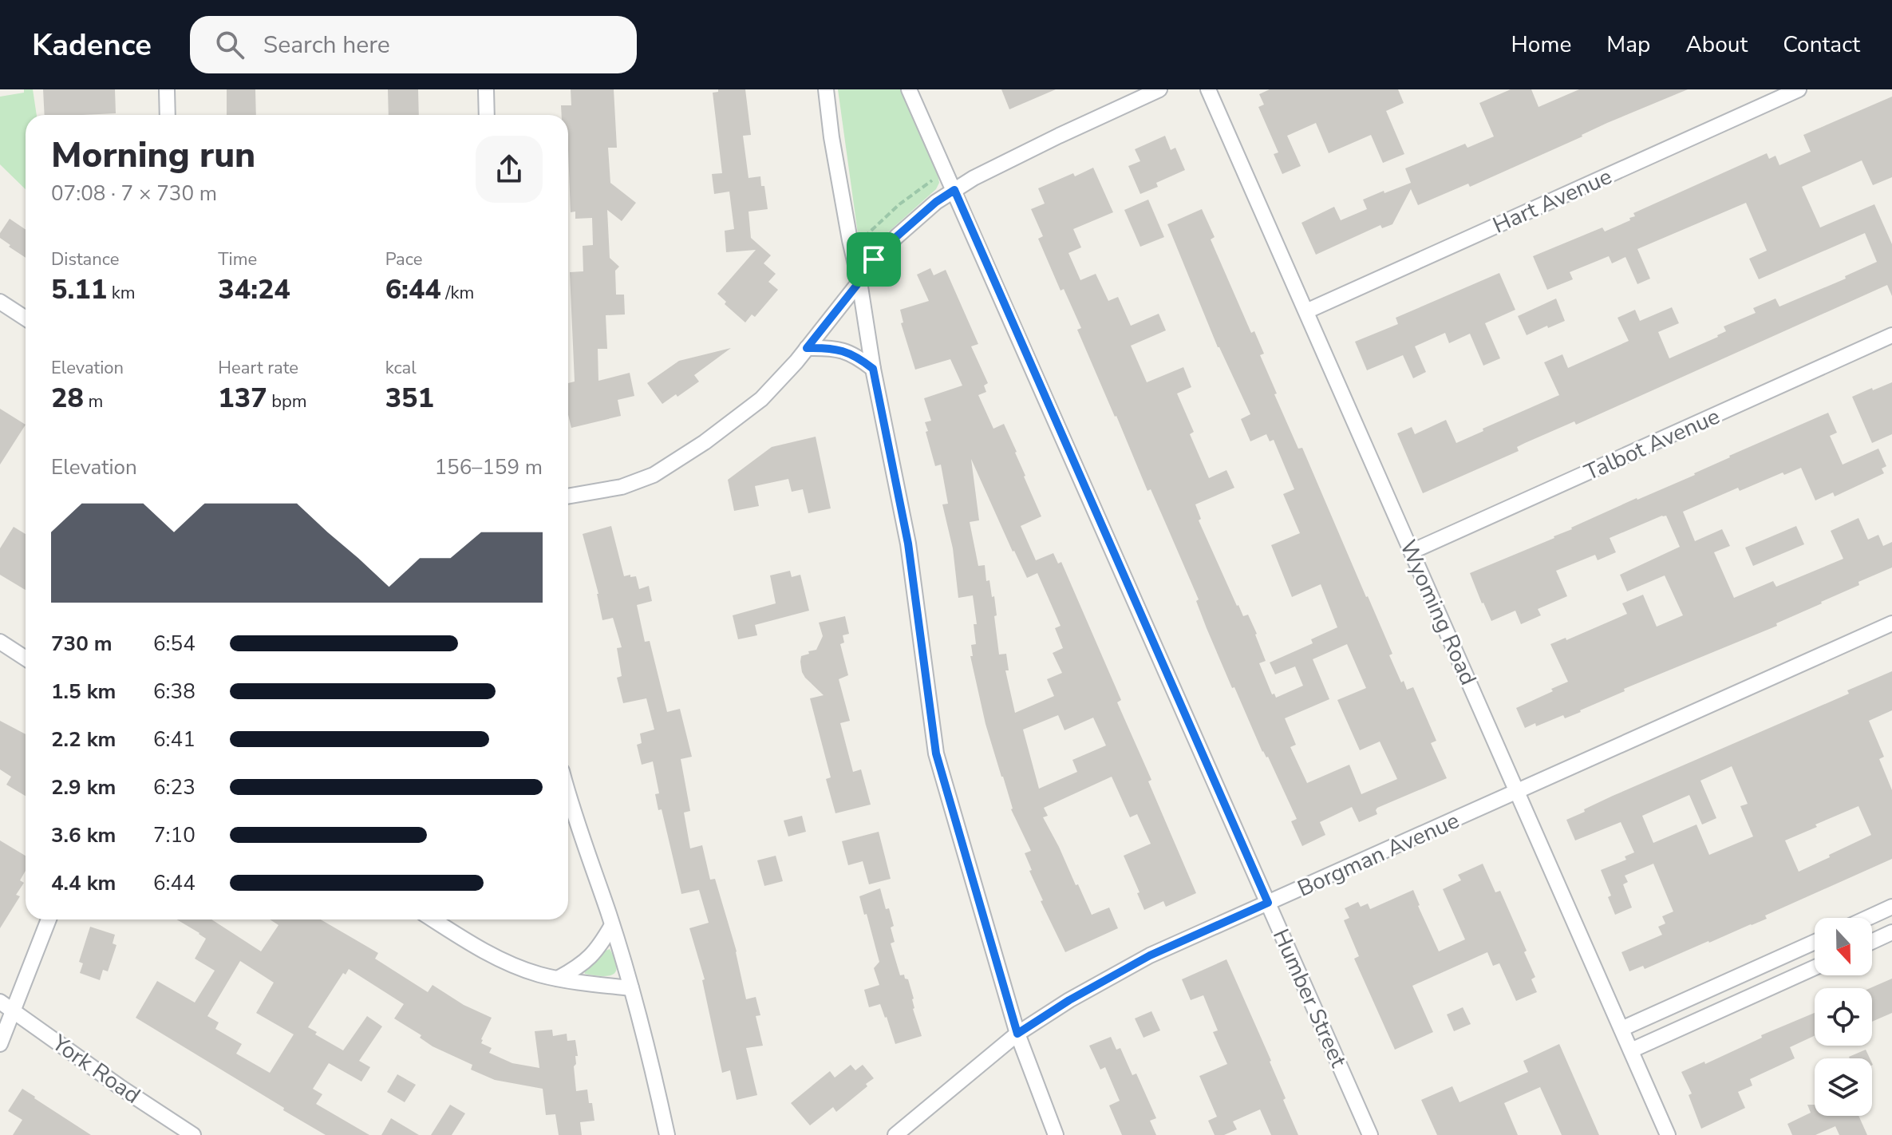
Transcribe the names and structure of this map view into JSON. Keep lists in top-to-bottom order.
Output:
{
  "streets": {
    "street": [
      "Hart Avenue",
      "Talbot Avenue",
      "Wyoming Road",
      "Borgman Avenue",
      "Humber Street",
      "York Road"
    ]
  },
  "crossings": [
    ["Hart Avenue", "Wyoming Road"],
    ["Talbot Avenue", "Wyoming Road"],
    ["Wyoming Road", "Borgman Avenue"],
    ["Borgman Avenue", "Humber Street"]
  ],
  "north": "bottom",
  "page": {
    "header": "Kadence",
    "search": "Search here",
    "nav": [
      "Home",
      "Map",
      "About",
      "Contact"
    ],
    "heading": ["Morning run", "07:08 · 7 × 730 m"],
    "stats": [
      ["Distance", "5.11 km"],
      ["Time", "34:24"],
      ["Pace", "6:44 /km"],
      ["Elevation", "28 m"],
      ["Heart rate", "137 bpm"],
      ["kcal", "351"]
    ],
    "chart": ["Elevation", "156–159 m"],
    "list": [
      {
        "name": "730 m",
        "note": "6:54"
      },
      {
        "name": "1.5 km",
        "note": "6:38"
      },
      {
        "name": "2.2 km",
        "note": "6:41"
      },
      {
        "name": "2.9 km",
        "note": "6:23"
      },
      {
        "name": "3.6 km",
        "note": "7:10"
      },
      {
        "name": "4.4 km",
        "note": "6:44"
      }
    ]
  }
}
